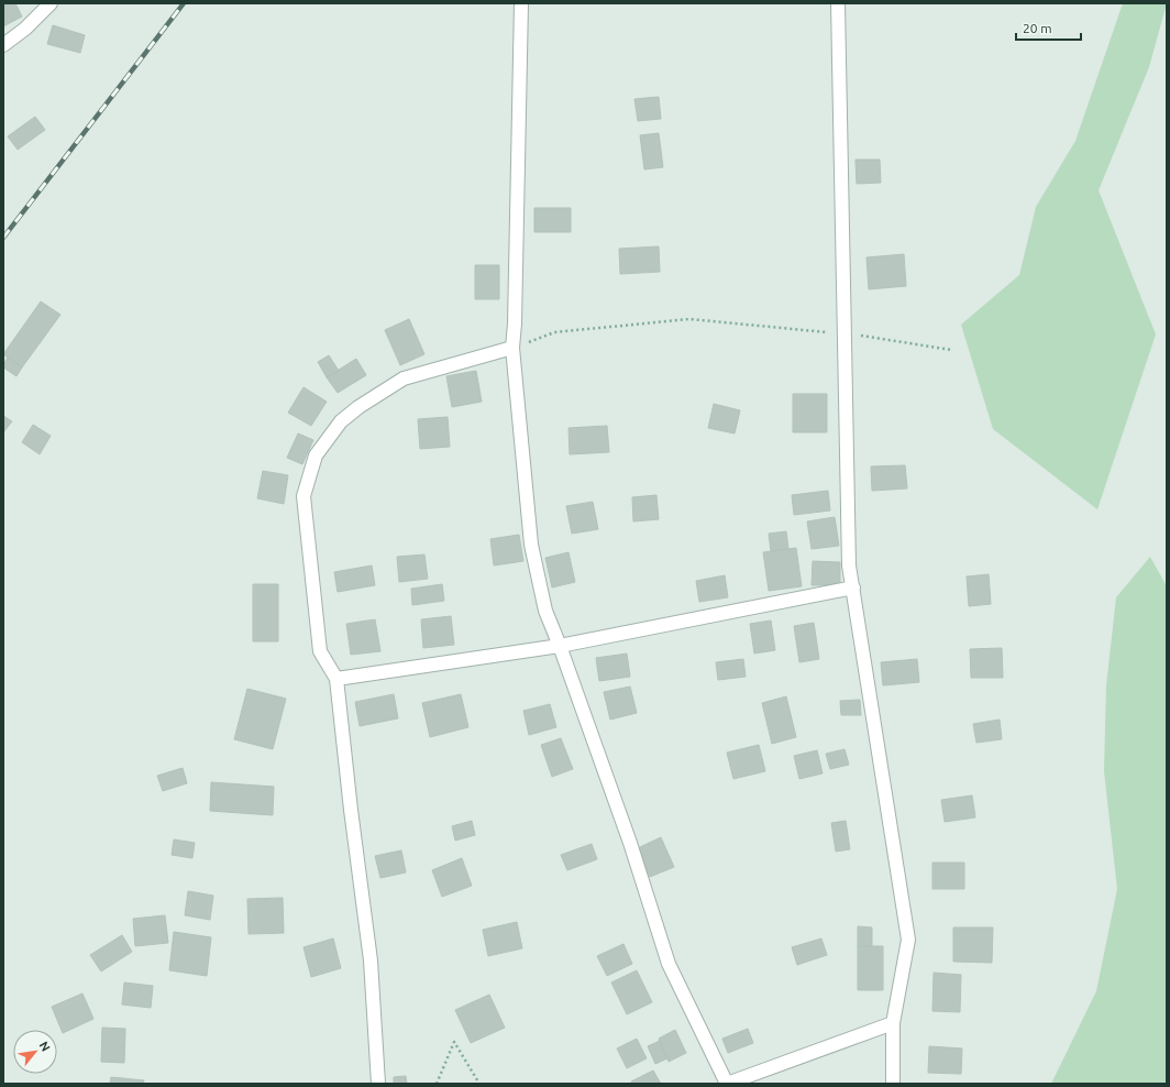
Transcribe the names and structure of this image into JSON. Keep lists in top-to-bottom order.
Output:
{
  "scale_bar": "20 m",
  "north": "top right"
}
